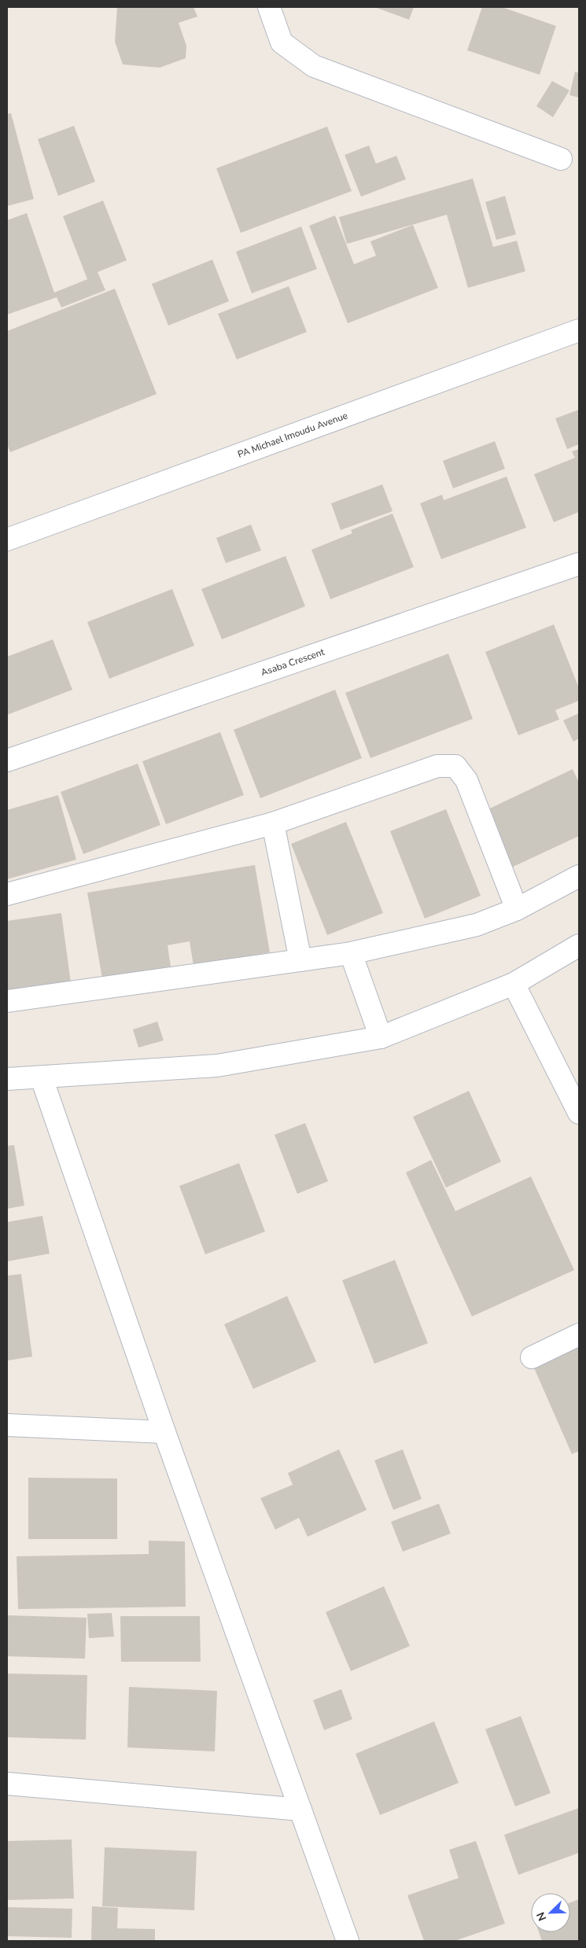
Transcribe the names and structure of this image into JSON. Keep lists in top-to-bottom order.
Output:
{
  "streets": {
    "street": ["PA Michael Imoudu Avenue", "Asaba Crescent"]
  },
  "north": "bottom left"
}
